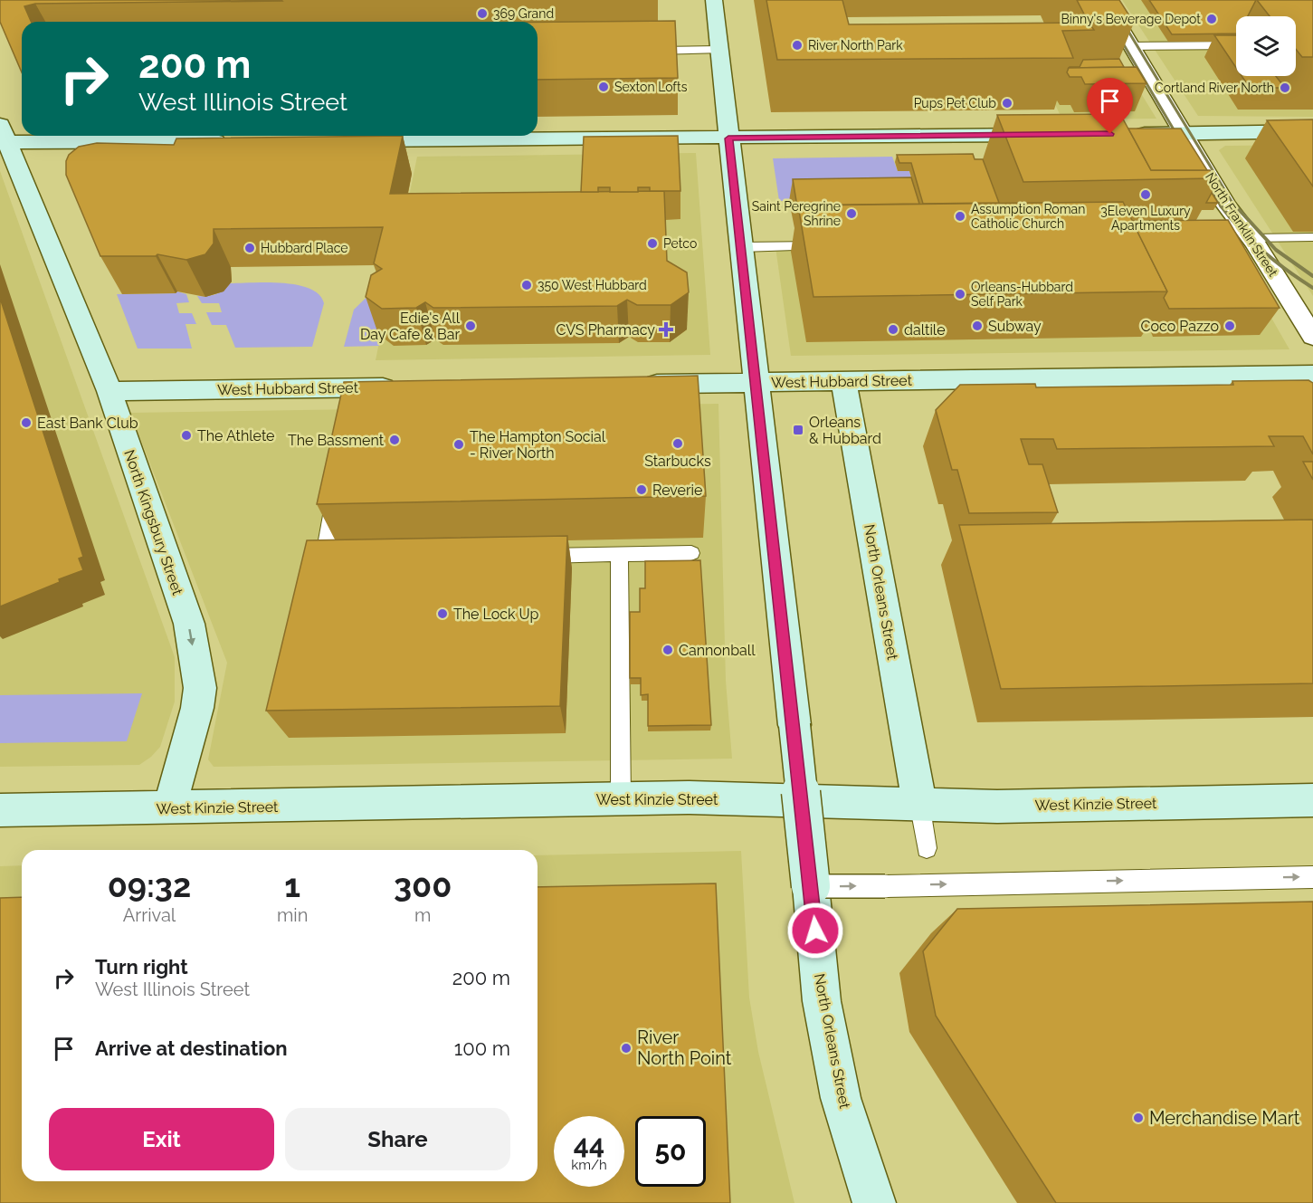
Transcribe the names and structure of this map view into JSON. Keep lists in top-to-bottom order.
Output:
{
  "streets": {
    "main road": [
      "West Hubbard Street",
      "North Kingsbury Street",
      "North Orleans Street",
      "West Kinzie Street"
    ],
    "street": ["North Franklin Street"]
  },
  "crossings": [
    ["West Hubbard Street", "North Kingsbury Street"],
    ["West Hubbard Street", "North Orleans Street"],
    ["North Kingsbury Street", "West Kinzie Street"],
    ["North Orleans Street", "West Kinzie Street"]
  ],
  "one_way": ["North Kingsbury Street"],
  "places": {
    "other": [
      "369 Grand",
      "Binny's Beverage Depot",
      "River North Park",
      "Sexton Lofts",
      "Cortland River North",
      "Pups Pet Club",
      "3Eleven Luxury Apartments",
      "Saint Peregrine Shrine",
      "Assumption Roman Catholic Church",
      "Petco",
      "Hubbard Place",
      "350 West Hubbard",
      "Orleans-Hubbard Self Park",
      "Edie's All Day Cafe & Bar",
      "Subway",
      "Coco Pazzo",
      "daltile",
      "East Bank Club",
      "The Athlete",
      "The Bassment",
      "Starbucks",
      "The Hampton Social - River North",
      "Reverie",
      "The Lock Up",
      "Cannonball",
      "River North Point",
      "Merchandise Mart"
    ],
    "health": ["CVS Pharmacy"],
    "transit": ["Orleans & Hubbard"]
  },
  "page": {
    "turn": ["200 m", "West Illinois Street"],
    "eta": [
      "09:32",
      "Arrival",
      "1",
      "min",
      "300",
      "m"
    ],
    "list": [
      {
        "name": "Turn right",
        "note": "West Illinois Street",
        "value": "200 m"
      },
      {
        "name": "Arrive at destination",
        "value": "100 m"
      }
    ],
    "buttons": ["Exit", "Share"],
    "speed": "44 km/h",
    "limit": "50"
  }
}
